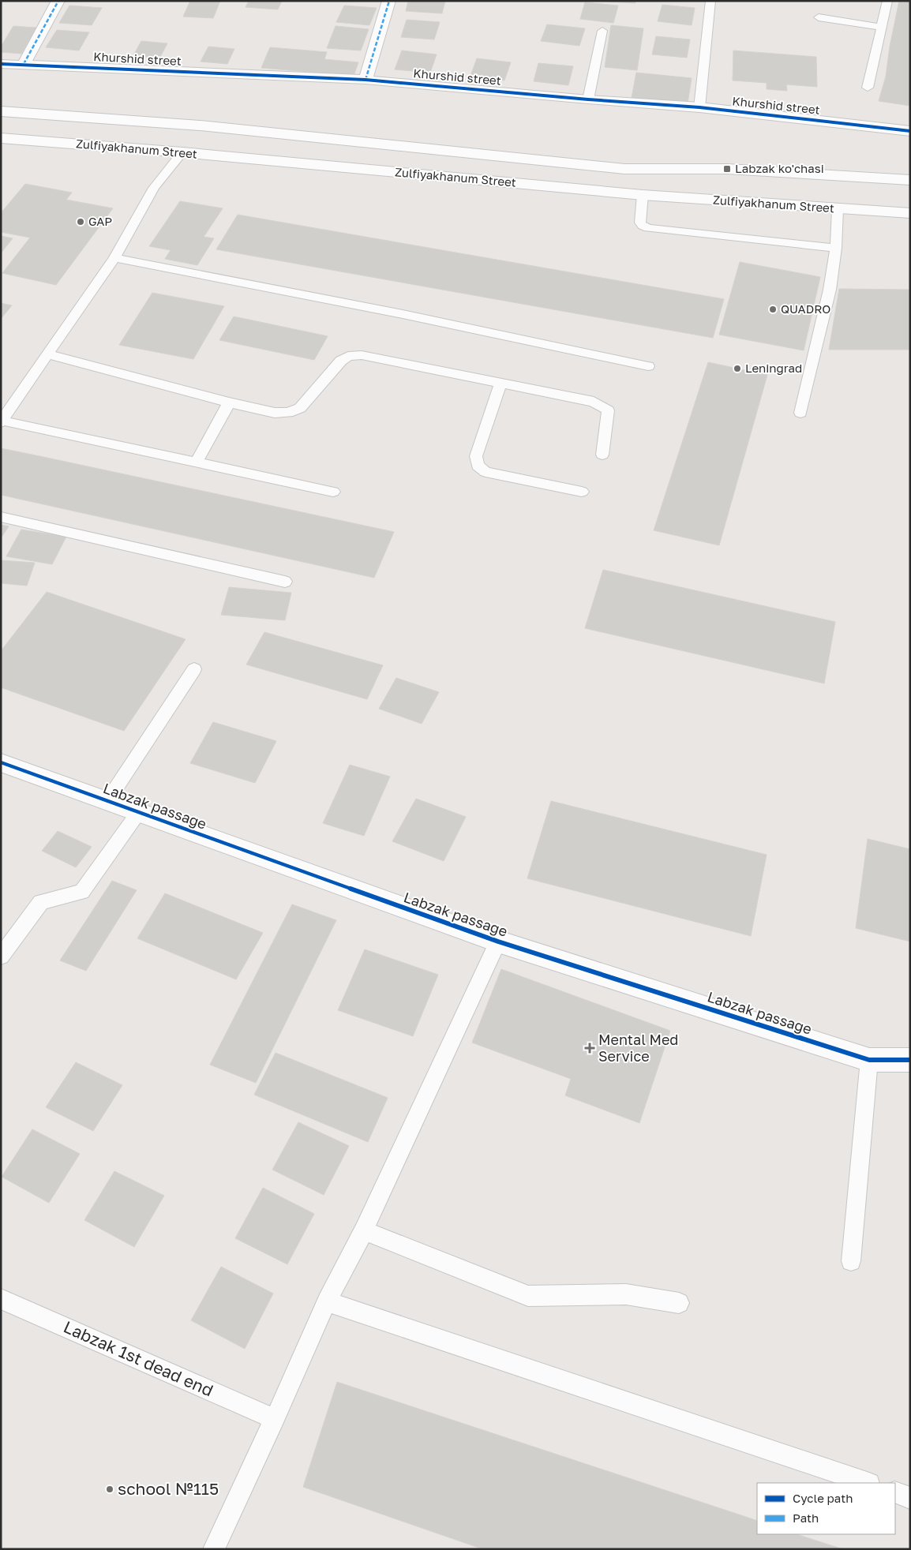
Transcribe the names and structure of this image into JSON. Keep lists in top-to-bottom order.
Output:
{
  "streets": {
    "street": ["Khurshid street", "Zulfiyakhanum Street", "Labzak passage"],
    "lane": ["Labzak 1st dead end"]
  },
  "places": {
    "transit": ["Labzak ko'chasi"],
    "other": [
      "GAP",
      "QUADRO",
      "Leningrad",
      "school №115"
    ],
    "health": ["Mental Med Service"]
  },
  "legend": ["Cycle path", "Path"]
}
